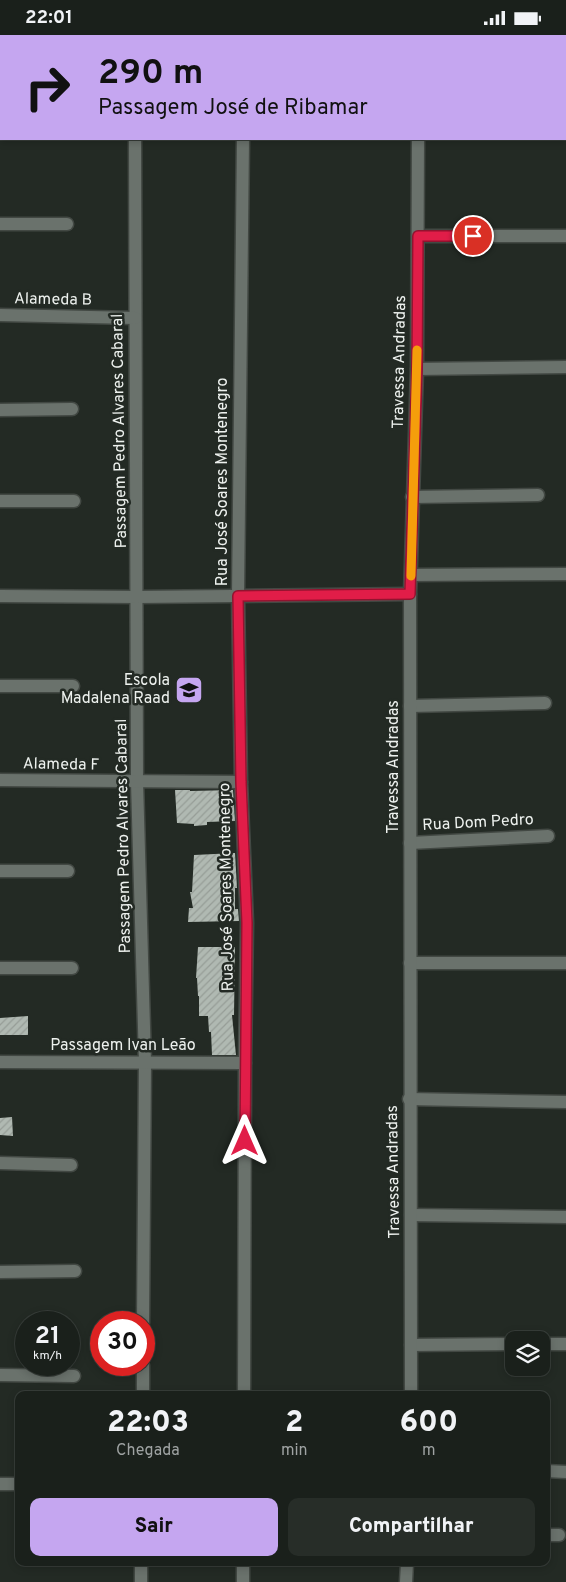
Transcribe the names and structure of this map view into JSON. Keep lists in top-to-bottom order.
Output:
{
  "streets": {
    "street": [
      "Alameda B",
      "Travessa Andradas",
      "Passagem Pedro Alvares Cabaral",
      "Rua José Soares Montenegro",
      "Alameda F",
      "Rua Dom Pedro",
      "Passagem Ivan Leão"
    ]
  },
  "crossings": [
    ["Alameda B", "Passagem Pedro Alvares Cabaral"],
    ["Travessa Andradas", "Rua Dom Pedro"],
    ["Passagem Pedro Alvares Cabaral", "Alameda F"],
    ["Passagem Pedro Alvares Cabaral", "Passagem Ivan Leão"],
    ["Rua José Soares Montenegro", "Alameda F"],
    ["Rua José Soares Montenegro", "Passagem Ivan Leão"]
  ],
  "places": {
    "school or university": ["Escola Madalena Raad"]
  },
  "page": {
    "status": "22:01",
    "turn": ["290 m", "Passagem José de Ribamar"],
    "speed": "21 km/h",
    "limit": "30",
    "eta": [
      "22:03",
      "Chegada",
      "2",
      "min",
      "600",
      "m"
    ],
    "buttons": ["Sair", "Compartilhar"]
  }
}
